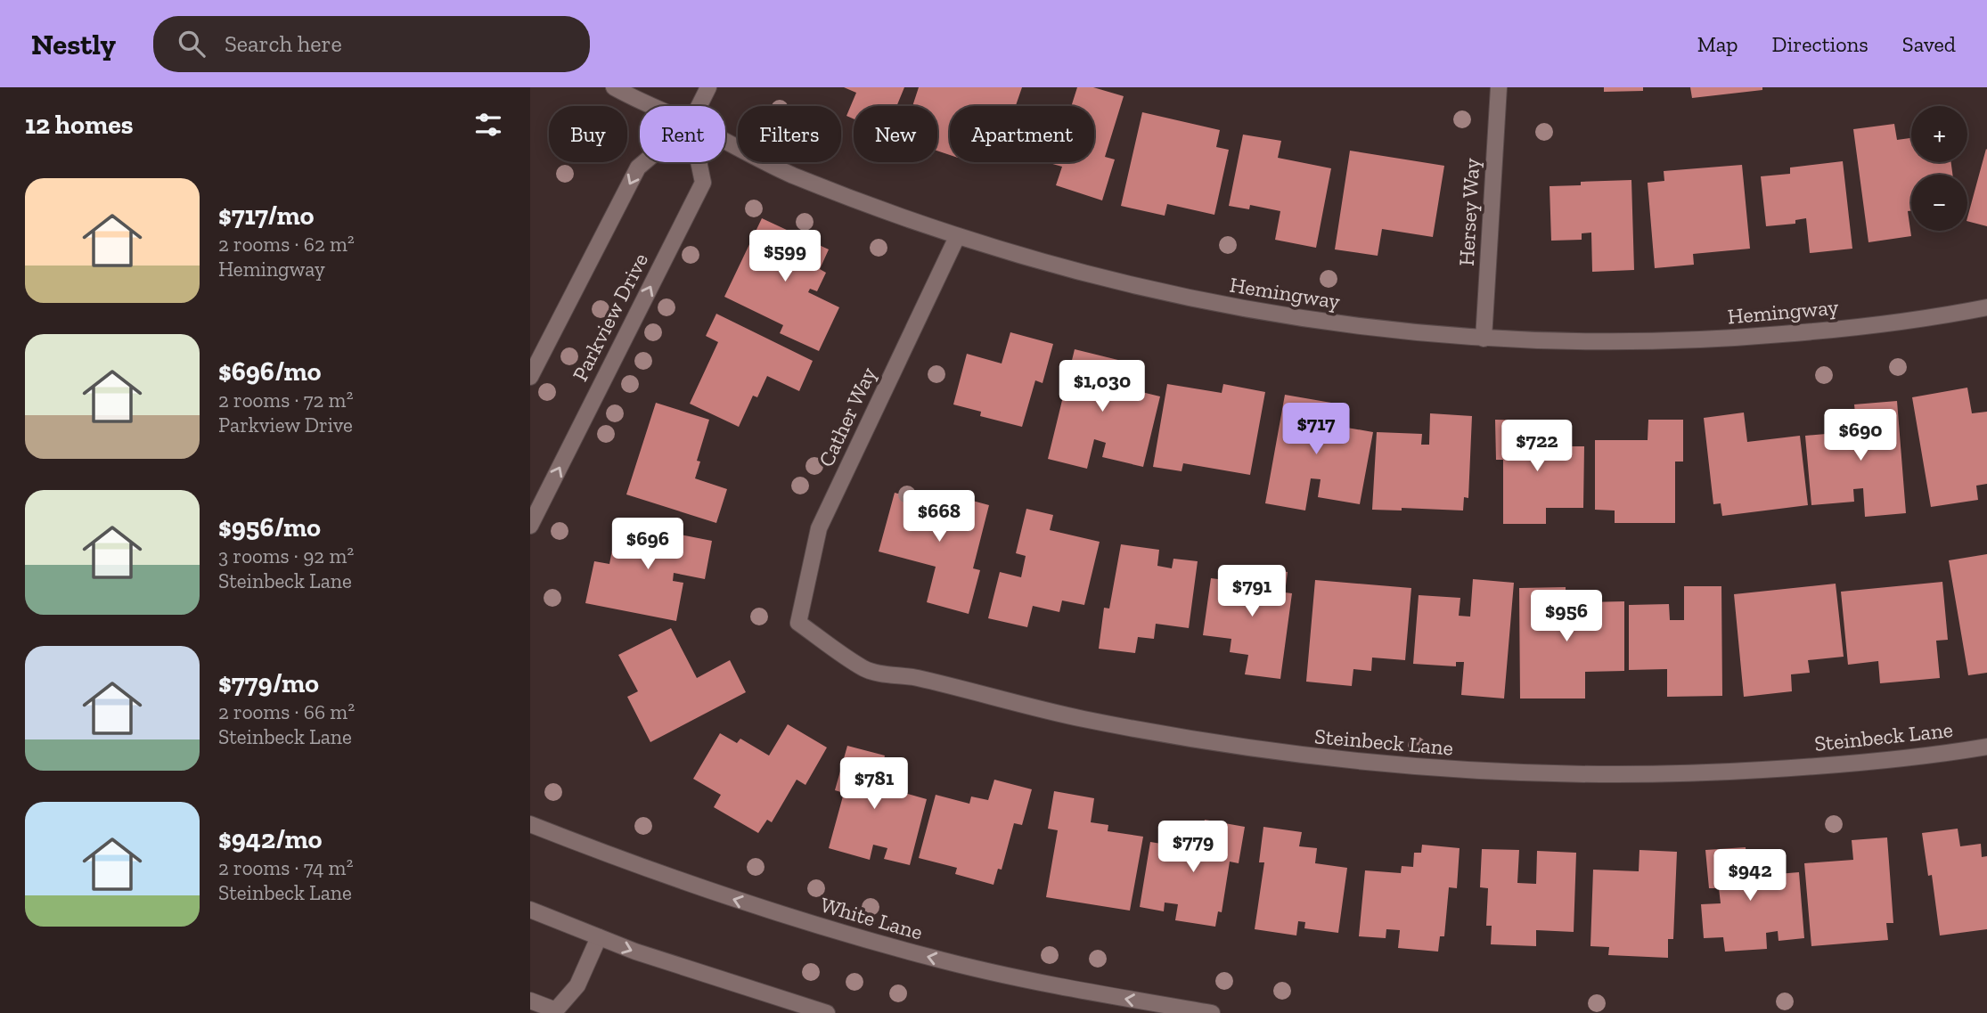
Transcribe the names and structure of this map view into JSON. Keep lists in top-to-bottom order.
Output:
{
  "streets": {
    "street": [
      "Hersey Way",
      "Hemingway",
      "Parkview Drive",
      "Cather Way",
      "Steinbeck Lane",
      "White Lane"
    ]
  },
  "crossings": [
    ["Hersey Way", "Hemingway"],
    ["Hemingway", "Cather Way"],
    ["Cather Way", "Steinbeck Lane"]
  ],
  "page": {
    "header": "Nestly",
    "search": "Search here",
    "nav": ["Map", "Directions", "Saved"],
    "heading": "12 homes",
    "map_buttons": ["+", "−"],
    "chip": [
      "Buy",
      "Rent",
      "Filters",
      "New",
      "Apartment"
    ],
    "list": [
      {
        "name": "$717/mo",
        "note": "2 rooms · 62 m² · Hemingway"
      },
      {
        "name": "$696/mo",
        "note": "2 rooms · 72 m² · Parkview Drive"
      },
      {
        "name": "$956/mo",
        "note": "3 rooms · 92 m² · Steinbeck Lane"
      },
      {
        "name": "$779/mo",
        "note": "2 rooms · 66 m² · Steinbeck Lane"
      },
      {
        "name": "$942/mo",
        "note": "2 rooms · 74 m² · Steinbeck Lane"
      }
    ],
    "price": [
      "$599",
      "$1,030",
      "$717",
      "$690",
      "$722",
      "$668",
      "$696",
      "$791",
      "$956",
      "$781",
      "$779",
      "$942"
    ]
  }
}
